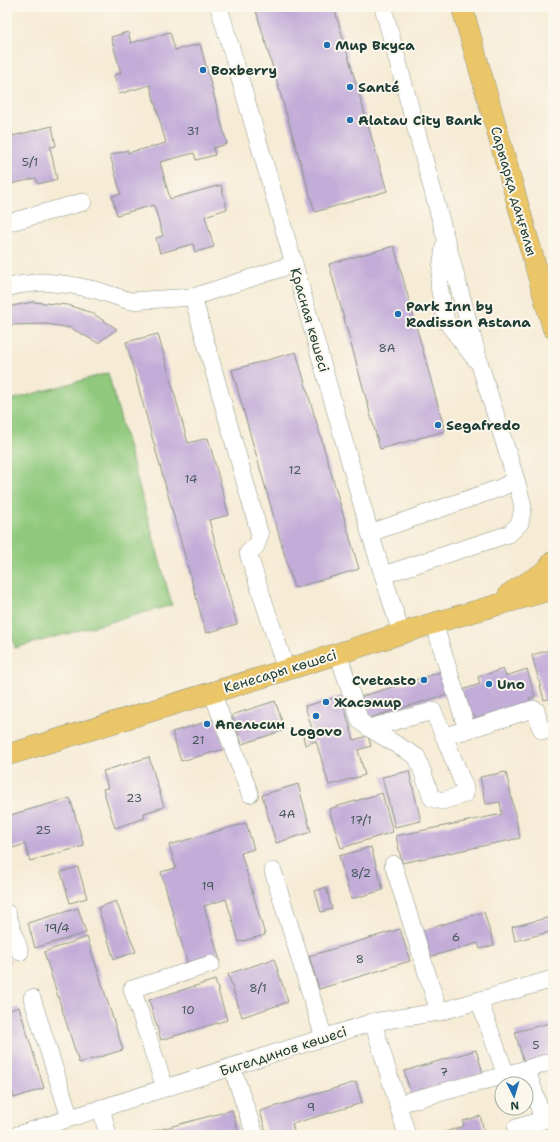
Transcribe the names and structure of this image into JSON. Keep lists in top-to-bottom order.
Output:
{
  "streets": {
    "main road": ["Сарыарқа даңғылы", "Кенесары көшесі"],
    "street": ["Красная көшесі", "Бигелдинов көшесі"]
  },
  "crossings": [
    ["Красная көшесі", "Кенесары көшесі"]
  ],
  "places": [
    "Мир Вкуса",
    "Boxberry",
    "Santé",
    "Alatau City Bank",
    "Park Inn by Radisson Astana",
    "Segafredo",
    "Cvetasto",
    "Uno",
    "Жасэмир",
    "Logovo",
    "Апельсин"
  ],
  "house_numbers": [
    "31",
    "5/1",
    "8А",
    "12",
    "14",
    "21",
    "23",
    "4А",
    "17/1",
    "25",
    "8/2",
    "19",
    "19/4",
    "6",
    "8",
    "8/1",
    "10",
    "5",
    "7",
    "9"
  ],
  "north": "bottom"
}
